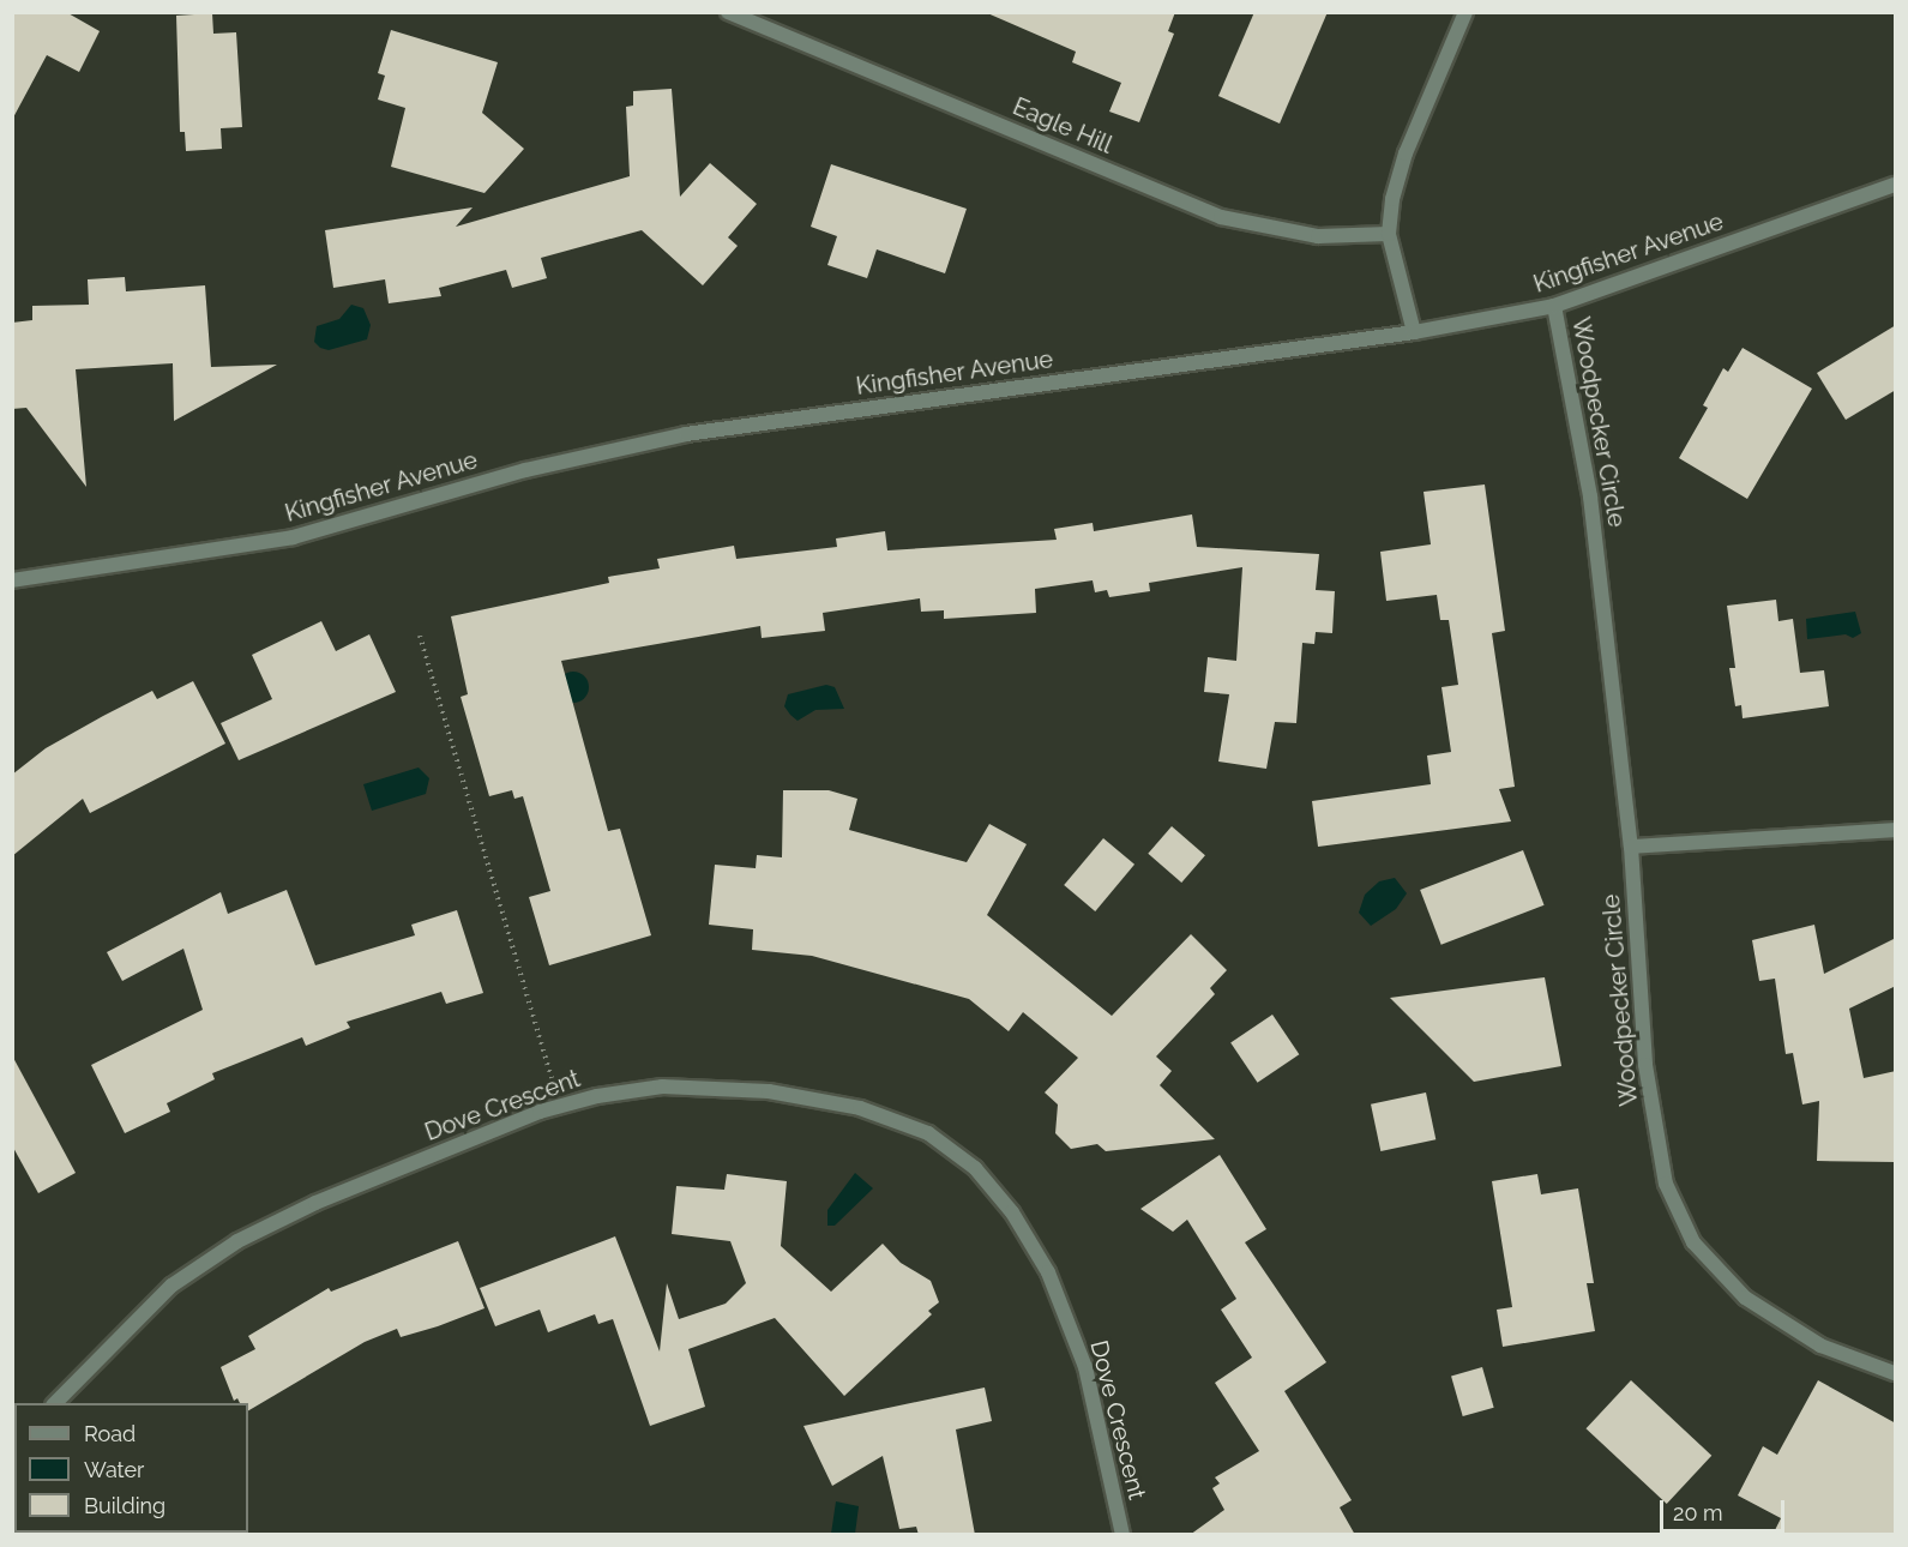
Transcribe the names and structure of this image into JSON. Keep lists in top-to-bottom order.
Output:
{
  "streets": {
    "street": [
      "Eagle Hill",
      "Kingfisher Avenue",
      "Woodpecker Circle",
      "Dove Crescent"
    ]
  },
  "crossings": [
    ["Kingfisher Avenue", "Woodpecker Circle"]
  ],
  "legend": ["Road", "Water", "Building"],
  "scale_bar": "20 m"
}
